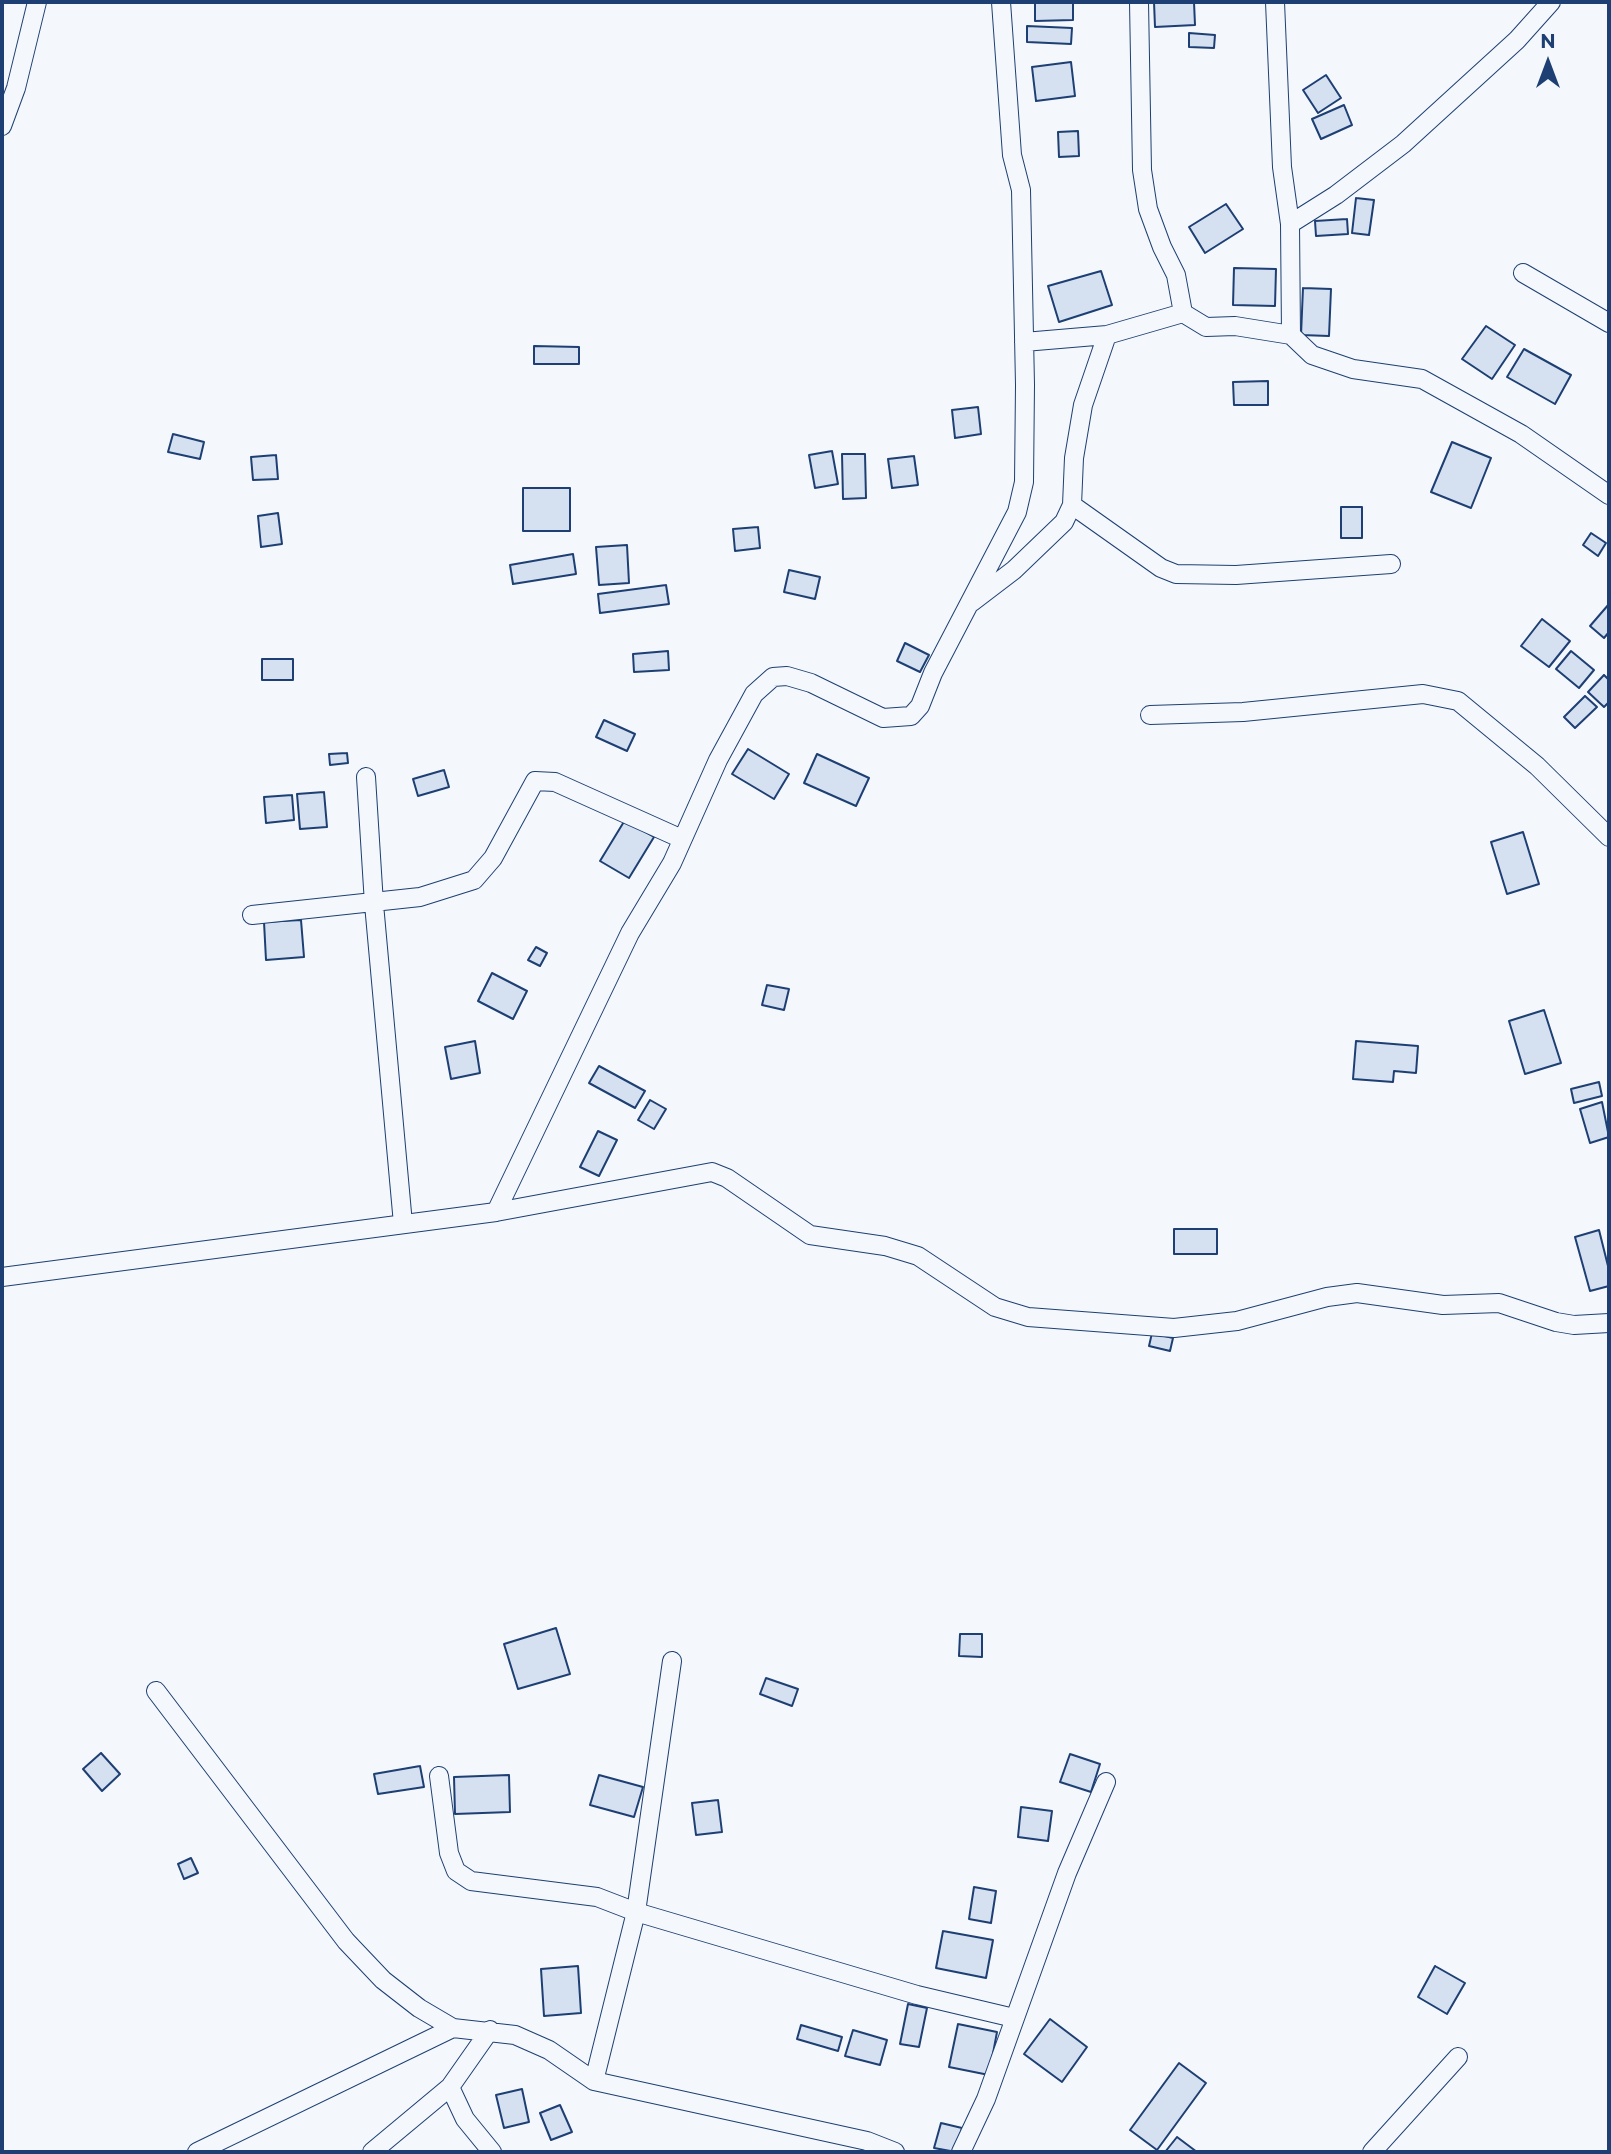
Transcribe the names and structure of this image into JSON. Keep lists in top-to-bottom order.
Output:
{
  "north": "top"
}
